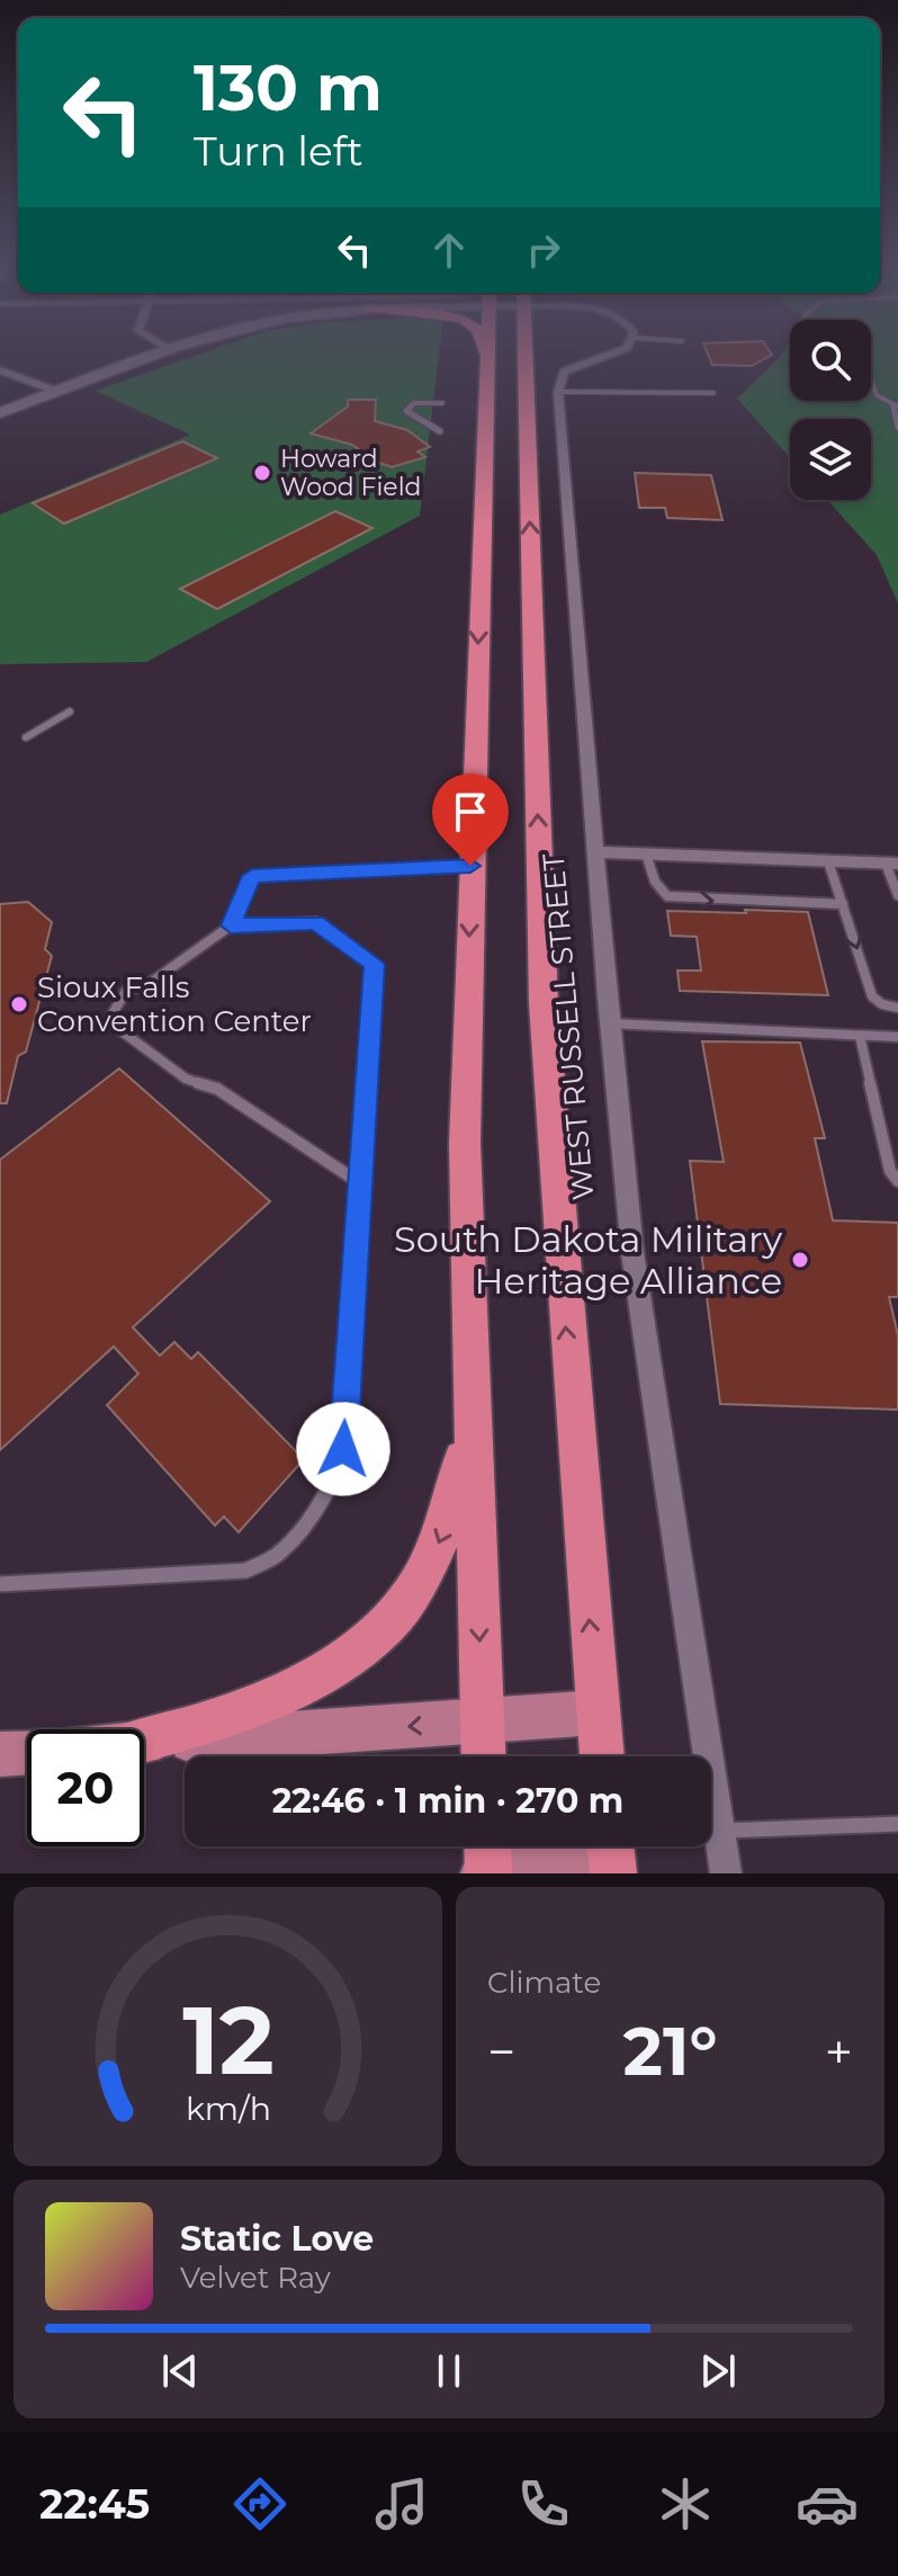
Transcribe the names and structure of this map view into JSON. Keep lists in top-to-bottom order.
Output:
{
  "streets": {
    "highway": ["WEST RUSSELL STREET"]
  },
  "places": ["Howard Wood Field", "Sioux Falls Convention Center", "South Dakota Military Heritage Alliance"],
  "page": {
    "turn": ["130 m", "Turn left"],
    "limit": "20",
    "trip": "22:46 · 1 min · 270 m",
    "tile": "Climate",
    "heat": ["−", "21°", "+"],
    "song": ["Static Love", "Velvet Ray"],
    "tabs": "22:45",
    "gauge": ["12", "km/h"]
  }
}
